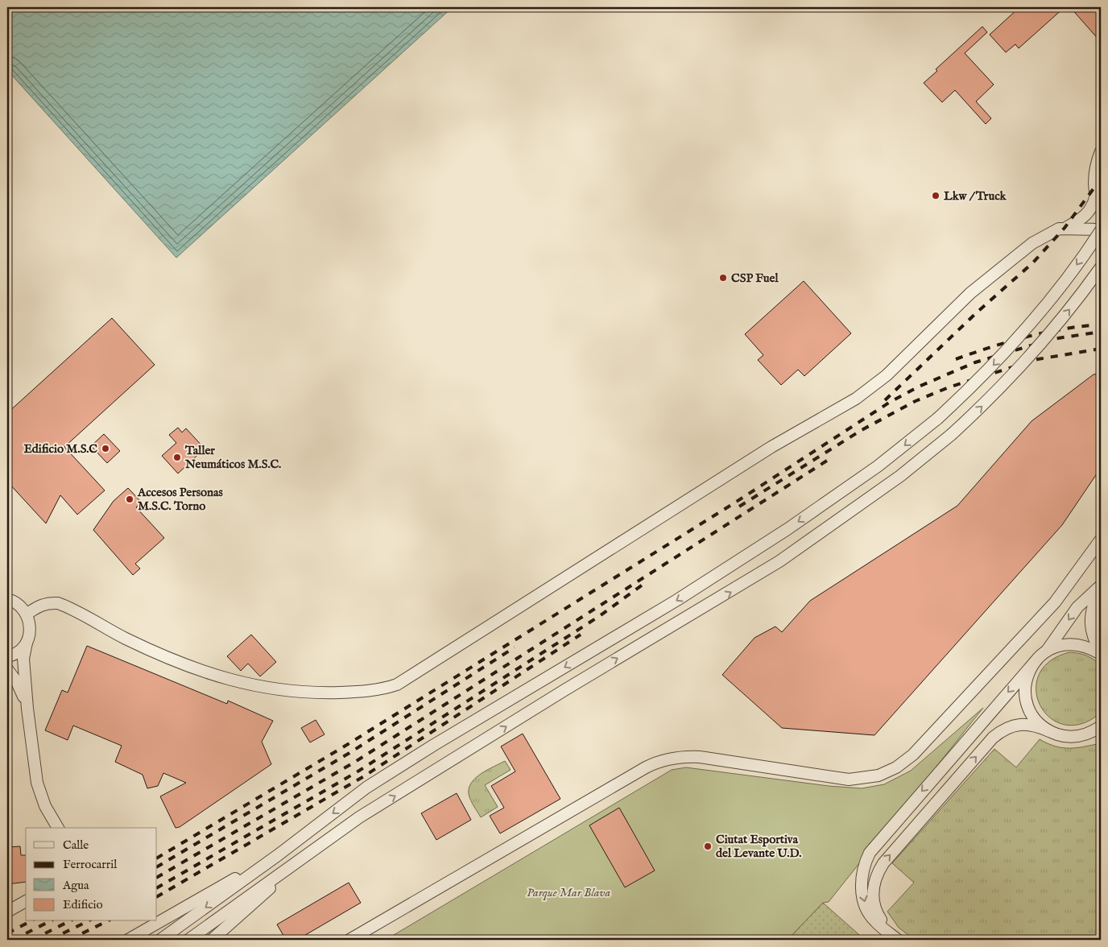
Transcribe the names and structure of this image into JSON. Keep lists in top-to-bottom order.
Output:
{
  "parks": ["Parque Mar Blava"],
  "places": [
    "Lkw / Truck",
    "CSP Fuel",
    "Edificio M.S.C",
    "Taller Neumáticos M.S.C.",
    "Accesos Personas M.S.C. Torno",
    "Ciutat Esportiva del Levante U.D."
  ],
  "legend": [
    "Calle",
    "Ferrocarril",
    "Agua",
    "Edificio"
  ]
}
